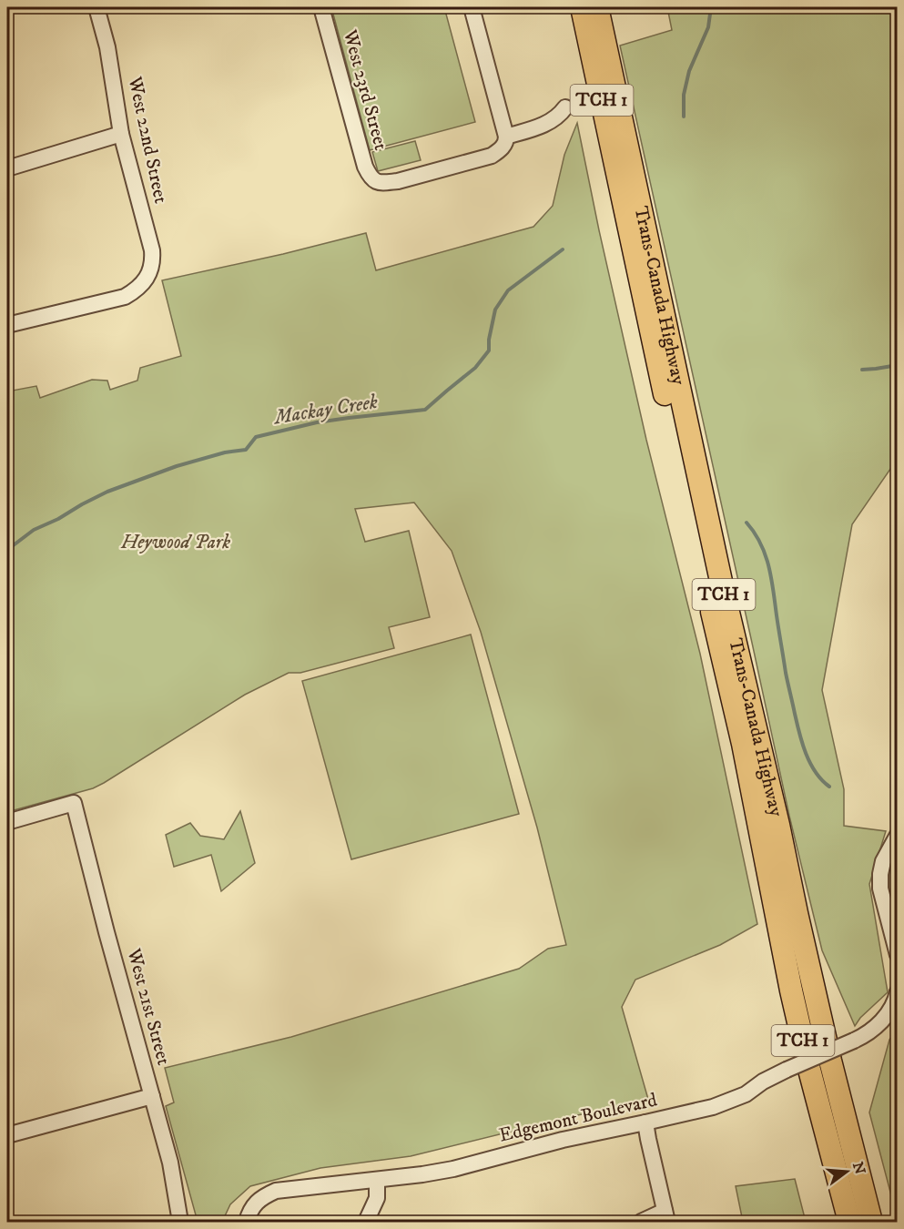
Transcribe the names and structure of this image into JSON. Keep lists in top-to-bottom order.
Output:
{
  "streets": {
    "highway": ["TCH 1", "Trans-Canada Highway"],
    "street": [
      "West 23rd Street",
      "West 22nd Street",
      "West 21st Street",
      "Edgemont Boulevard"
    ]
  },
  "water": ["Mackay Creek"],
  "parks": ["Heywood Park"],
  "north": "right"
}
